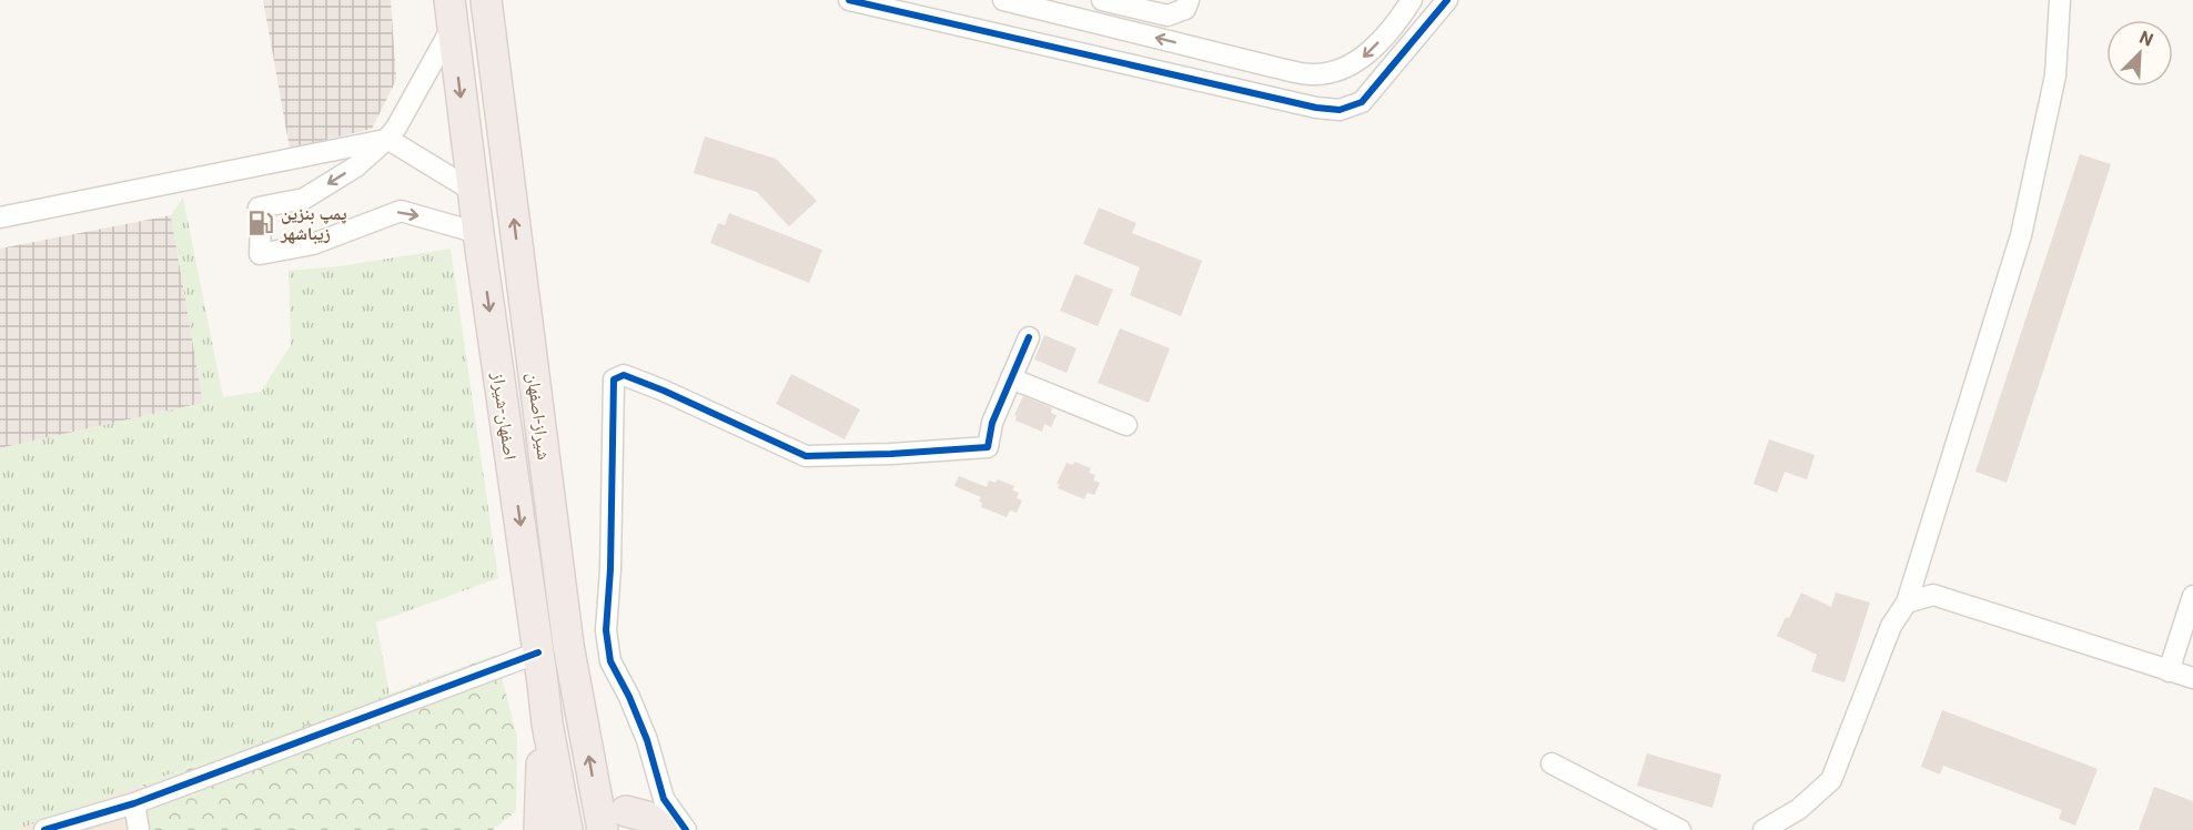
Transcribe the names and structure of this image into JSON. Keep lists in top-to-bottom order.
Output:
{
  "streets": {
    "highway": ["اصفهان-شیراز", "شیراز-اصفهان"]
  },
  "one_way": ["اصفهان-شیراز", "شیراز-اصفهان"],
  "places": {
    "fuel station": ["پمپ بنزین زیباشهر"]
  },
  "north": "top right"
}
